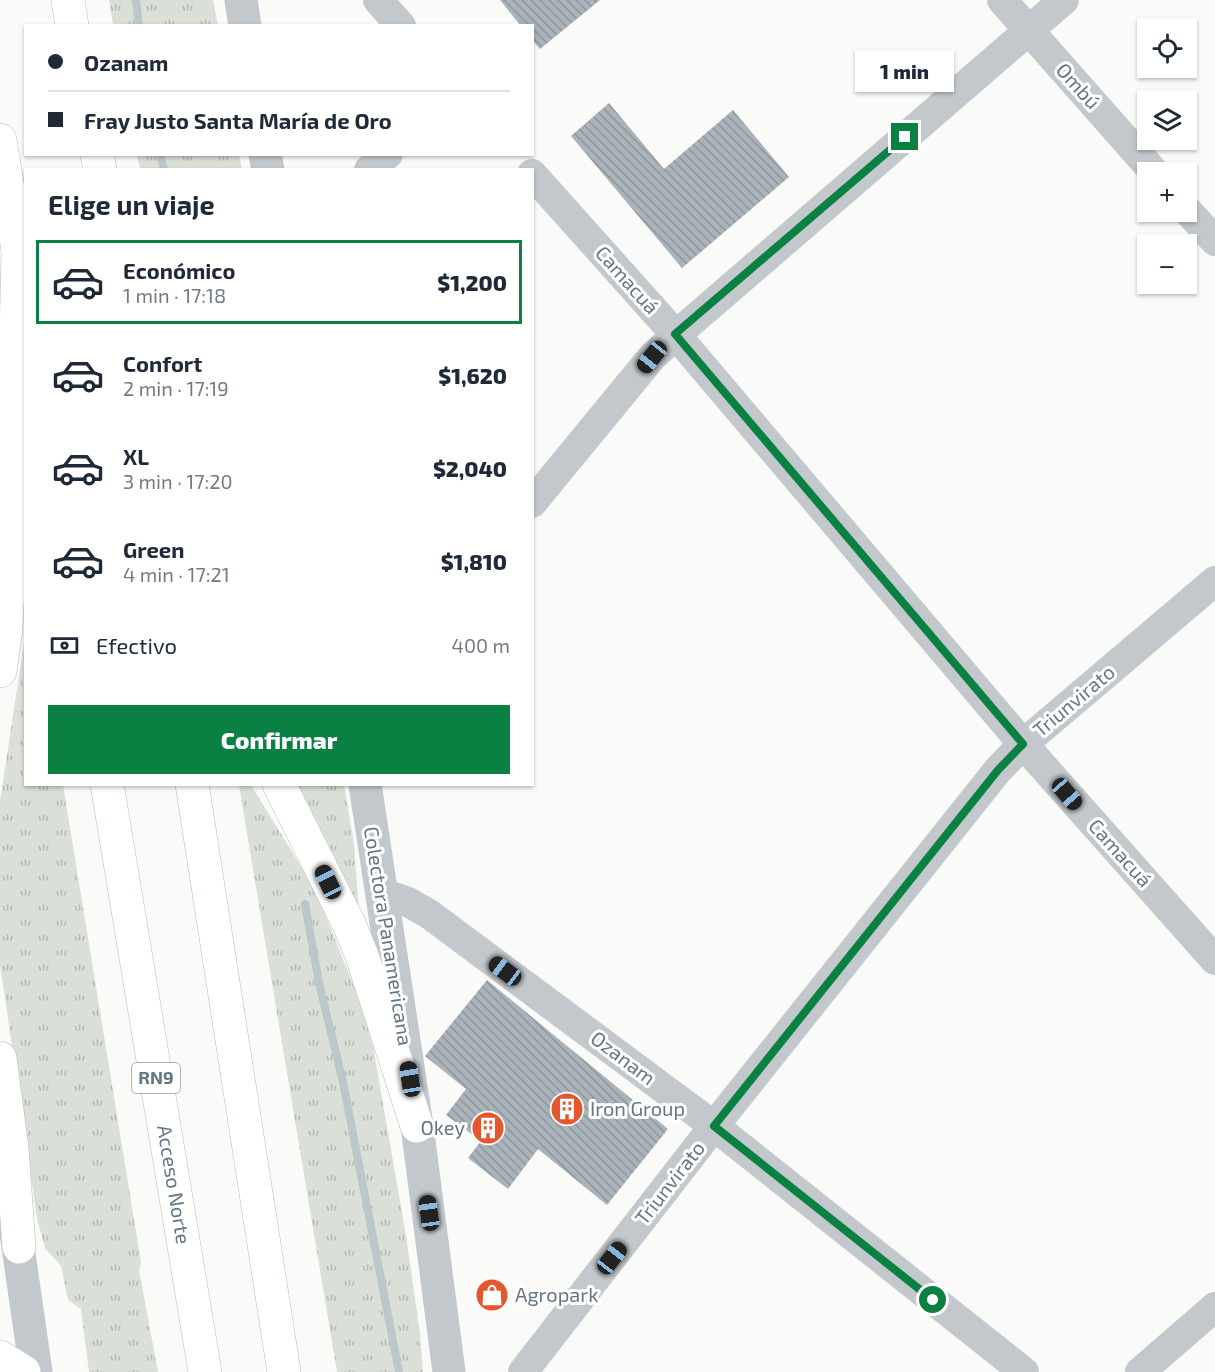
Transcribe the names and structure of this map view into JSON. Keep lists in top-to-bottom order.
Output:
{
  "streets": {
    "main road": ["RN9", "Acceso Norte"],
    "street": [
      "Ombú",
      "Camacuá",
      "Triunvirato",
      "Colectora Panamericana",
      "Ozanam"
    ]
  },
  "crossings": [
    ["Camacuá", "Triunvirato"],
    ["Triunvirato", "Ozanam"],
    ["Colectora Panamericana", "Ozanam"]
  ],
  "places": {
    "building": ["Iron Group", "Okey"],
    "shop": ["Agropark"]
  },
  "page": {
    "map_buttons": ["+", "−"],
    "banner": ["Ozanam", "Fray Justo Santa María de Oro"],
    "bubble": "1 min",
    "heading": "Elige un viaje",
    "list": [
      {
        "name": "Económico",
        "note": "1 min · 17:18",
        "value": "$1,200"
      },
      {
        "name": "Confort",
        "note": "2 min · 17:19",
        "value": "$1,620"
      },
      {
        "name": "XL",
        "note": "3 min · 17:20",
        "value": "$2,040"
      },
      {
        "name": "Green",
        "note": "4 min · 17:21",
        "value": "$1,810"
      }
    ],
    "pay": ["Efectivo", "400 m"],
    "buttons": "Confirmar"
  }
}
